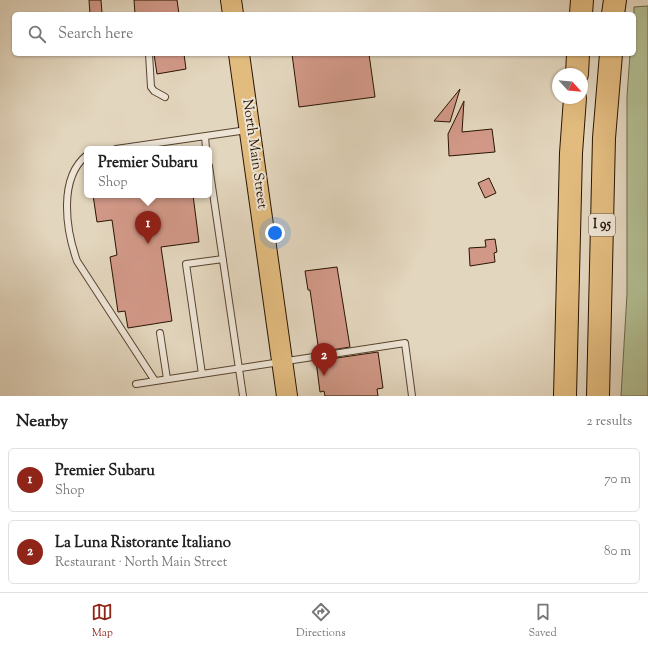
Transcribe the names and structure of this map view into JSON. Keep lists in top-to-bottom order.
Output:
{
  "streets": {
    "highway": ["I 95"],
    "main road": ["North Main Street"]
  },
  "north": "bottom right",
  "page": {
    "search": "Search here",
    "popup": ["Premier Subaru", "Shop"],
    "pins": ["1", "2"],
    "heading": ["Nearby", "2 results"],
    "list": [
      {
        "mark": "1",
        "name": "Premier Subaru",
        "note": "Shop",
        "value": "70 m"
      },
      {
        "mark": "2",
        "name": "La Luna Ristorante Italiano",
        "note": "Restaurant · North Main Street",
        "value": "80 m"
      }
    ],
    "nav": ["Map", "Directions", "Saved"]
  }
}
